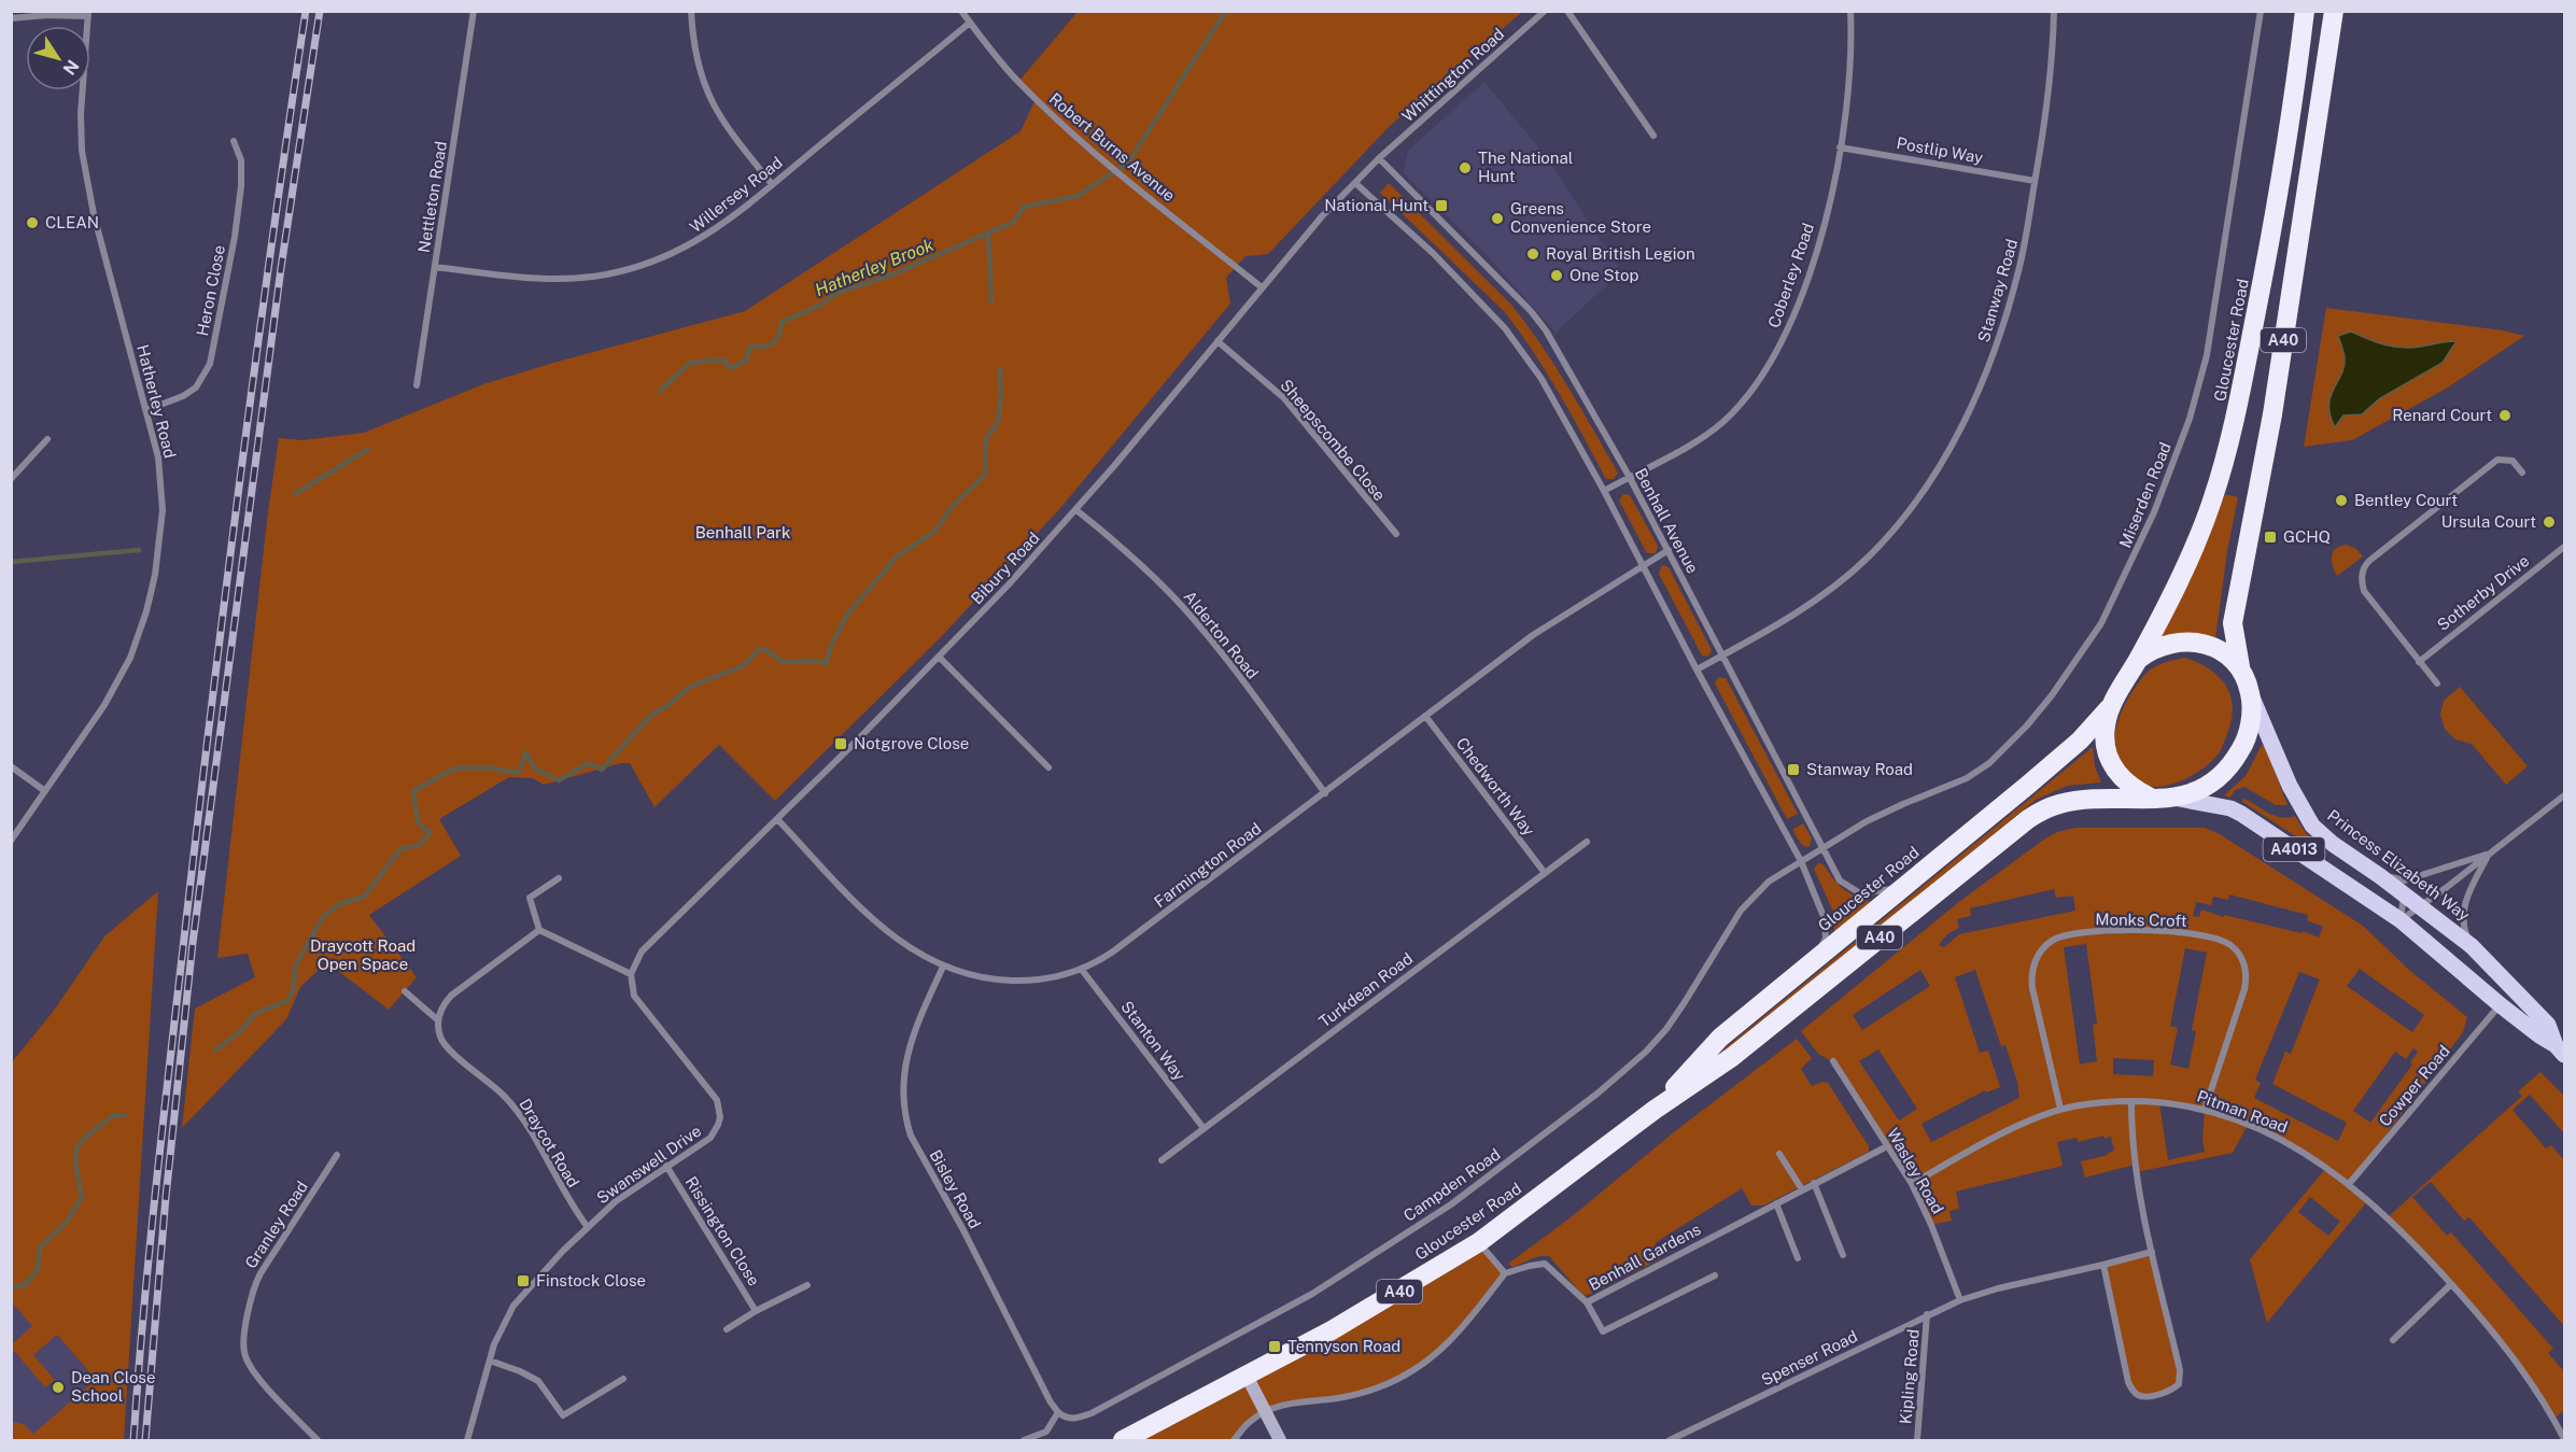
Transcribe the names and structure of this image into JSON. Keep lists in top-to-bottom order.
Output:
{
  "streets": {
    "highway": ["Gloucester Road", "A40"],
    "main road": ["A4013", "Princess Elizabeth Way"],
    "street": [
      "Whittington Road",
      "Robert Burns Avenue",
      "Postlip Way",
      "Willersey Road",
      "Nettleton Road",
      "Coberley Road",
      "Heron Close",
      "Stanway Road",
      "Hatherley Road",
      "Sheepscombe Close",
      "Miserden Road",
      "Benhall Avenue",
      "Bibury Road",
      "Sotherby Drive",
      "Alderton Road",
      "Chedworth Way",
      "Farmington Road",
      "Monks Croft",
      "Turkdean Road",
      "Stanton Way",
      "Cowper Road",
      "Pitman Road",
      "Draycot Road",
      "Swanswell Drive",
      "Wasley Road",
      "Campden Road",
      "Bisley Road",
      "Granley Road",
      "Rissington Close",
      "Benhall Gardens",
      "Spenser Road",
      "Kipling Road"
    ]
  },
  "crossings": [
    ["Whittington Road", "Benhall Avenue"],
    ["Whittington Road", "Bibury Road"],
    ["Robert Burns Avenue", "Willersey Road"],
    ["Robert Burns Avenue", "Bibury Road"],
    ["Postlip Way", "Coberley Road"],
    ["Postlip Way", "Stanway Road"],
    ["Willersey Road", "Nettleton Road"],
    ["Coberley Road", "Benhall Avenue"],
    ["Heron Close", "Hatherley Road"],
    ["Stanway Road", "Benhall Avenue"],
    ["Gloucester Road", "A40"],
    ["Gloucester Road", "Benhall Avenue"],
    ["Gloucester Road", "Princess Elizabeth Way"],
    ["A40", "Princess Elizabeth Way"],
    ["Sheepscombe Close", "Bibury Road"],
    ["Miserden Road", "Benhall Avenue"],
    ["Miserden Road", "Campden Road"],
    ["Benhall Avenue", "Bibury Road"],
    ["Benhall Avenue", "Farmington Road"],
    ["Benhall Avenue", "Campden Road"],
    ["Bibury Road", "Alderton Road"],
    ["Bibury Road", "Farmington Road"],
    ["Bibury Road", "Swanswell Drive"],
    ["Alderton Road", "Farmington Road"],
    ["Chedworth Way", "Farmington Road"],
    ["Chedworth Way", "Turkdean Road"],
    ["Farmington Road", "Stanton Way"],
    ["Farmington Road", "Bisley Road"],
    ["Princess Elizabeth Way", "Cowper Road"],
    ["Monks Croft", "Pitman Road"],
    ["Turkdean Road", "Stanton Way"],
    ["Cowper Road", "Pitman Road"],
    ["Pitman Road", "Wasley Road"],
    ["Draycot Road", "Swanswell Drive"],
    ["Swanswell Drive", "Rissington Close"],
    ["Wasley Road", "Benhall Gardens"],
    ["Wasley Road", "Spenser Road"],
    ["Campden Road", "Bisley Road"],
    ["Spenser Road", "Kipling Road"]
  ],
  "water": ["Hatherley Brook"],
  "parks": ["Benhall Park", "Draycott Road Open Space"],
  "places": {
    "other": [
      "The National Hunt",
      "Greens Convenience Store",
      "CLEAN",
      "Royal British Legion",
      "One Stop",
      "Renard Court",
      "Bentley Court",
      "Ursula Court",
      "Dean Close School"
    ],
    "transit": [
      "National Hunt",
      "GCHQ",
      "Notgrove Close",
      "Stanway Road",
      "Finstock Close",
      "Tennyson Road"
    ]
  },
  "north": "bottom right"
}
